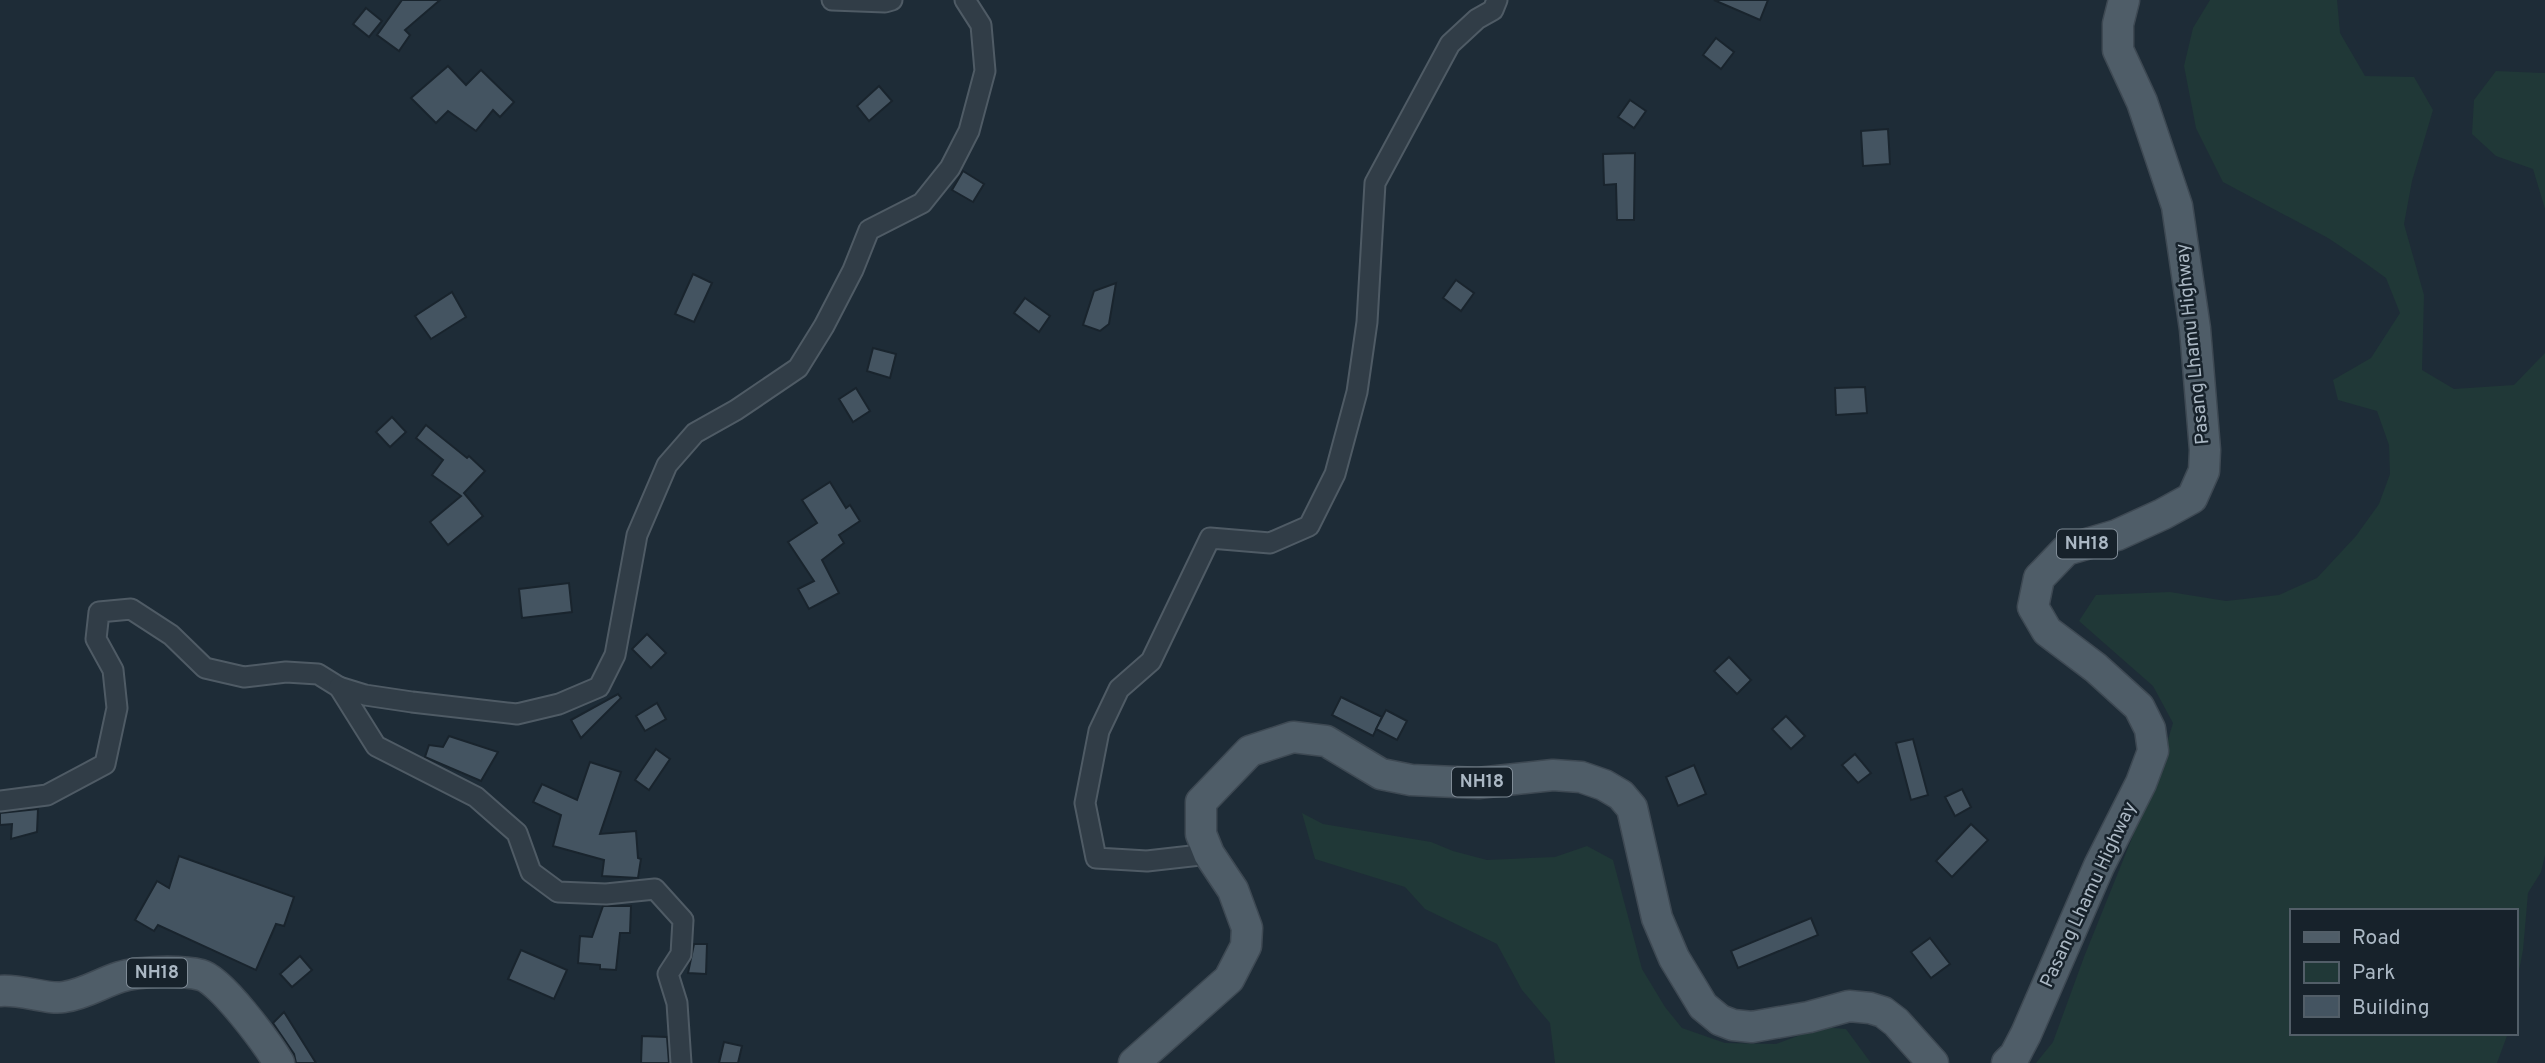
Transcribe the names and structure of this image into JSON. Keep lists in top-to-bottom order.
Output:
{
  "streets": {
    "main road": ["Pasang Lhamu Highway", "NH18"]
  },
  "legend": ["Road", "Park", "Building"]
}
